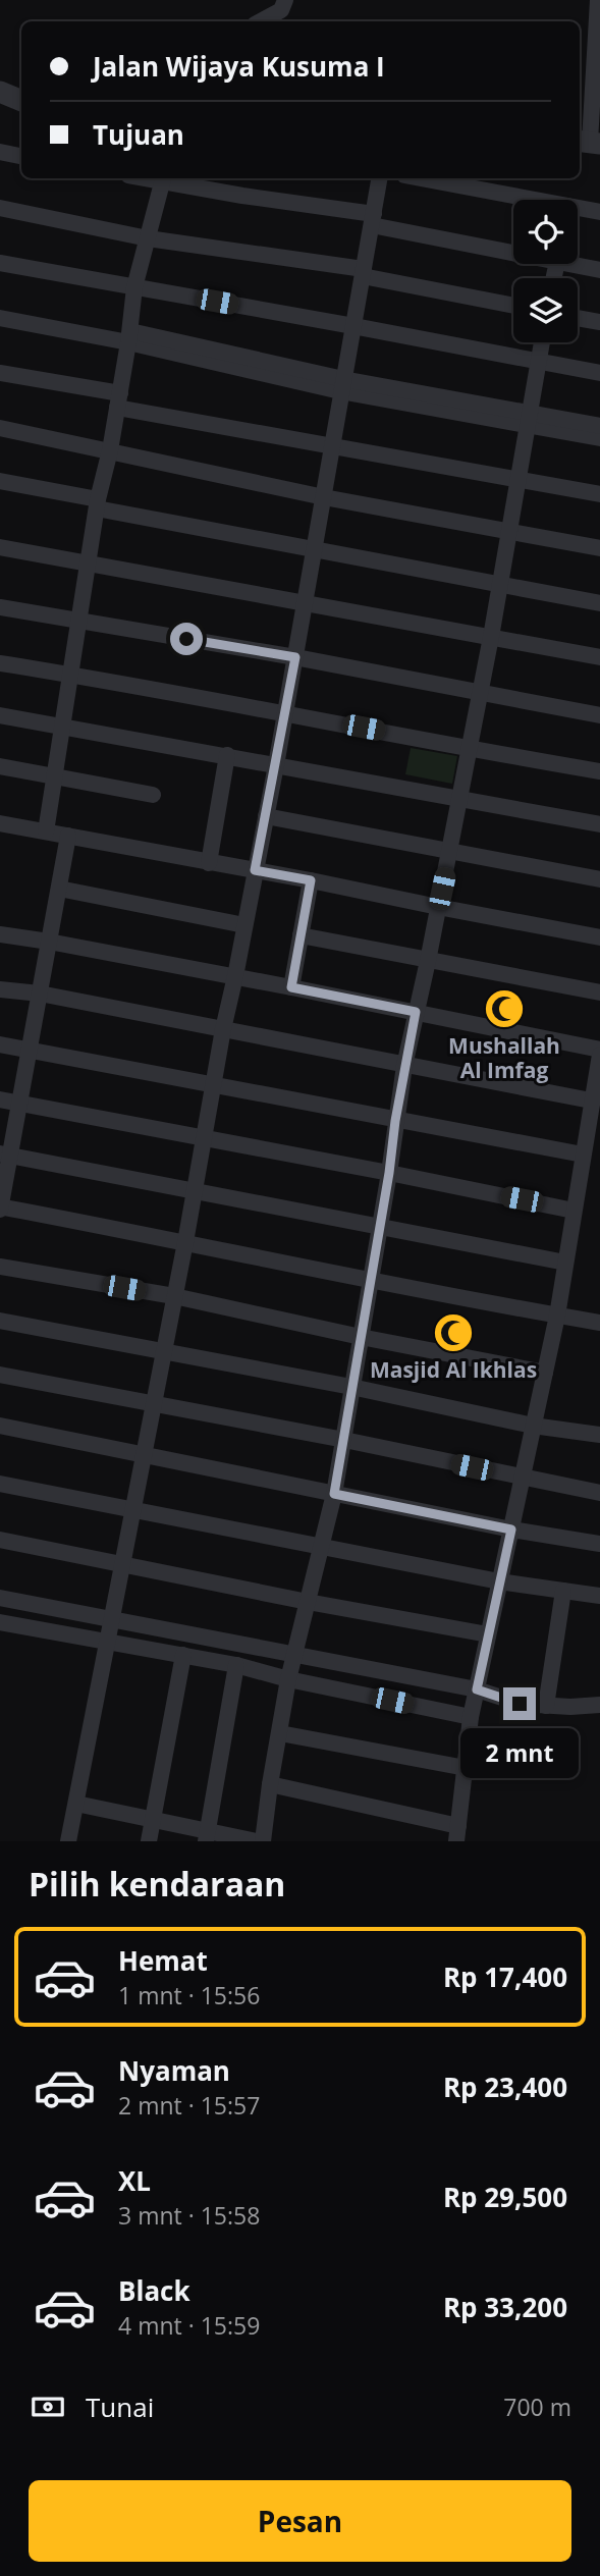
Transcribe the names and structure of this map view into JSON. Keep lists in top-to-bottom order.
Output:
{
  "places": {
    "mosque": ["Mushallah Al Imfag", "Masjid Al Ikhlas"]
  },
  "page": {
    "banner": ["Jalan Wijaya Kusuma I", "Tujuan"],
    "bubble": "2 mnt",
    "heading": "Pilih kendaraan",
    "list": [
      {
        "name": "Hemat",
        "note": "1 mnt · 15:56",
        "value": "Rp 17,400"
      },
      {
        "name": "Nyaman",
        "note": "2 mnt · 15:57",
        "value": "Rp 23,400"
      },
      {
        "name": "XL",
        "note": "3 mnt · 15:58",
        "value": "Rp 29,500"
      },
      {
        "name": "Black",
        "note": "4 mnt · 15:59",
        "value": "Rp 33,200"
      }
    ],
    "pay": ["Tunai", "700 m"],
    "buttons": "Pesan"
  }
}
